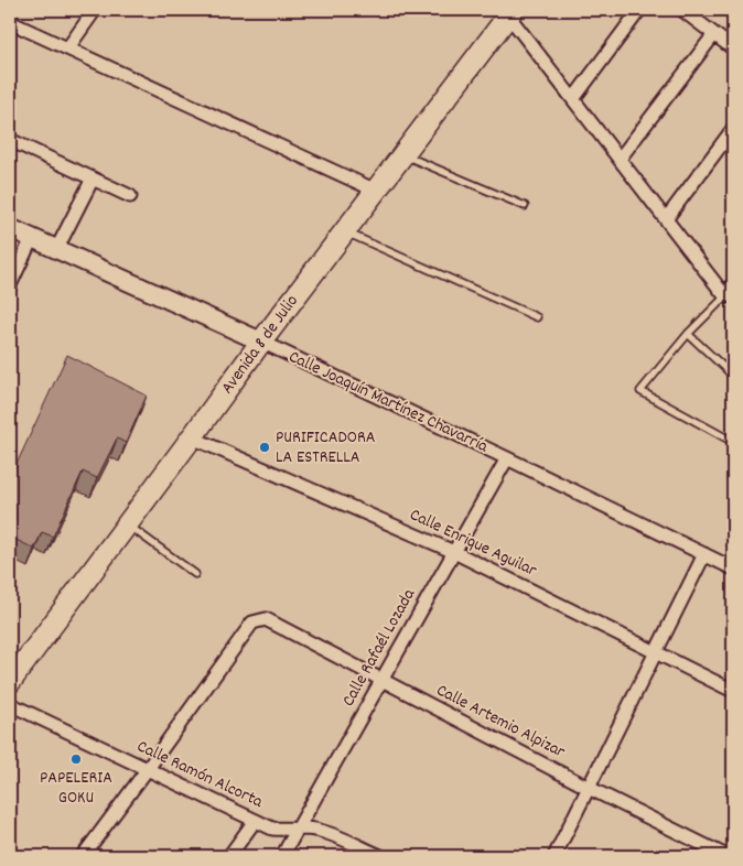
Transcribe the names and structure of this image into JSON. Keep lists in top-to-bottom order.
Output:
{
  "streets": {
    "main road": ["Avenida 8 de Julio"],
    "street": [
      "Calle Joaquín Martínez Chavarría",
      "Calle Enrique Aguilar",
      "Calle Rafaél Lozada",
      "Calle Artemio Alpizar",
      "Calle Ramón Alcorta"
    ]
  },
  "crossings": [
    ["Avenida 8 de Julio", "Calle Joaquín Martínez Chavarría"],
    ["Avenida 8 de Julio", "Calle Enrique Aguilar"],
    ["Calle Joaquín Martínez Chavarría", "Calle Rafaél Lozada"],
    ["Calle Enrique Aguilar", "Calle Rafaél Lozada"],
    ["Calle Rafaél Lozada", "Calle Artemio Alpizar"],
    ["Calle Rafaél Lozada", "Calle Ramón Alcorta"],
    ["Calle Artemio Alpizar", "Calle Ramón Alcorta"]
  ],
  "places": ["PURIFICADORA LA ESTRELLA", "PAPELERIA GOKU"]
}
